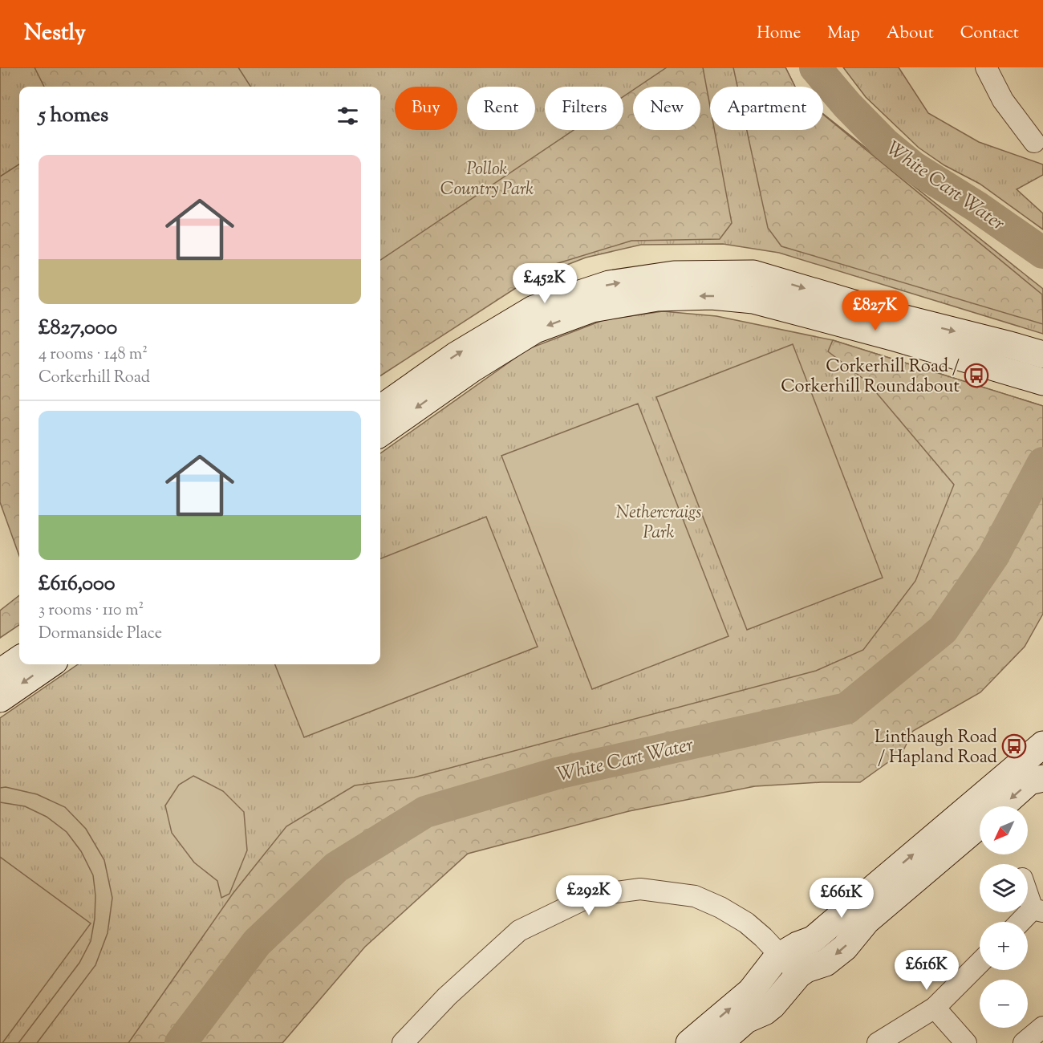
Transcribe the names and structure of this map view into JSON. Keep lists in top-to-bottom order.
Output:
{
  "water": ["White Cart Water"],
  "parks": ["Pollok Country Park", "Nethercraigs Park"],
  "places": {
    "bus stop": ["Corkerhill Road / Corkerhill Roundabout", "Linthaugh Road / Hapland Road"]
  },
  "north": "bottom left",
  "page": {
    "header": "Nestly",
    "nav": [
      "Home",
      "Map",
      "About",
      "Contact"
    ],
    "chip": [
      "Buy",
      "Rent",
      "Filters",
      "New",
      "Apartment"
    ],
    "heading": "5 homes",
    "list": [
      {
        "name": "£827,000",
        "note": "4 rooms · 148 m² · Corkerhill Road"
      },
      {
        "name": "£616,000",
        "note": "3 rooms · 110 m² · Dormanside Place"
      }
    ],
    "price": [
      "£452K",
      "£827K",
      "£292K",
      "£661K",
      "£616K"
    ],
    "map_buttons": ["+", "−"]
  }
}
